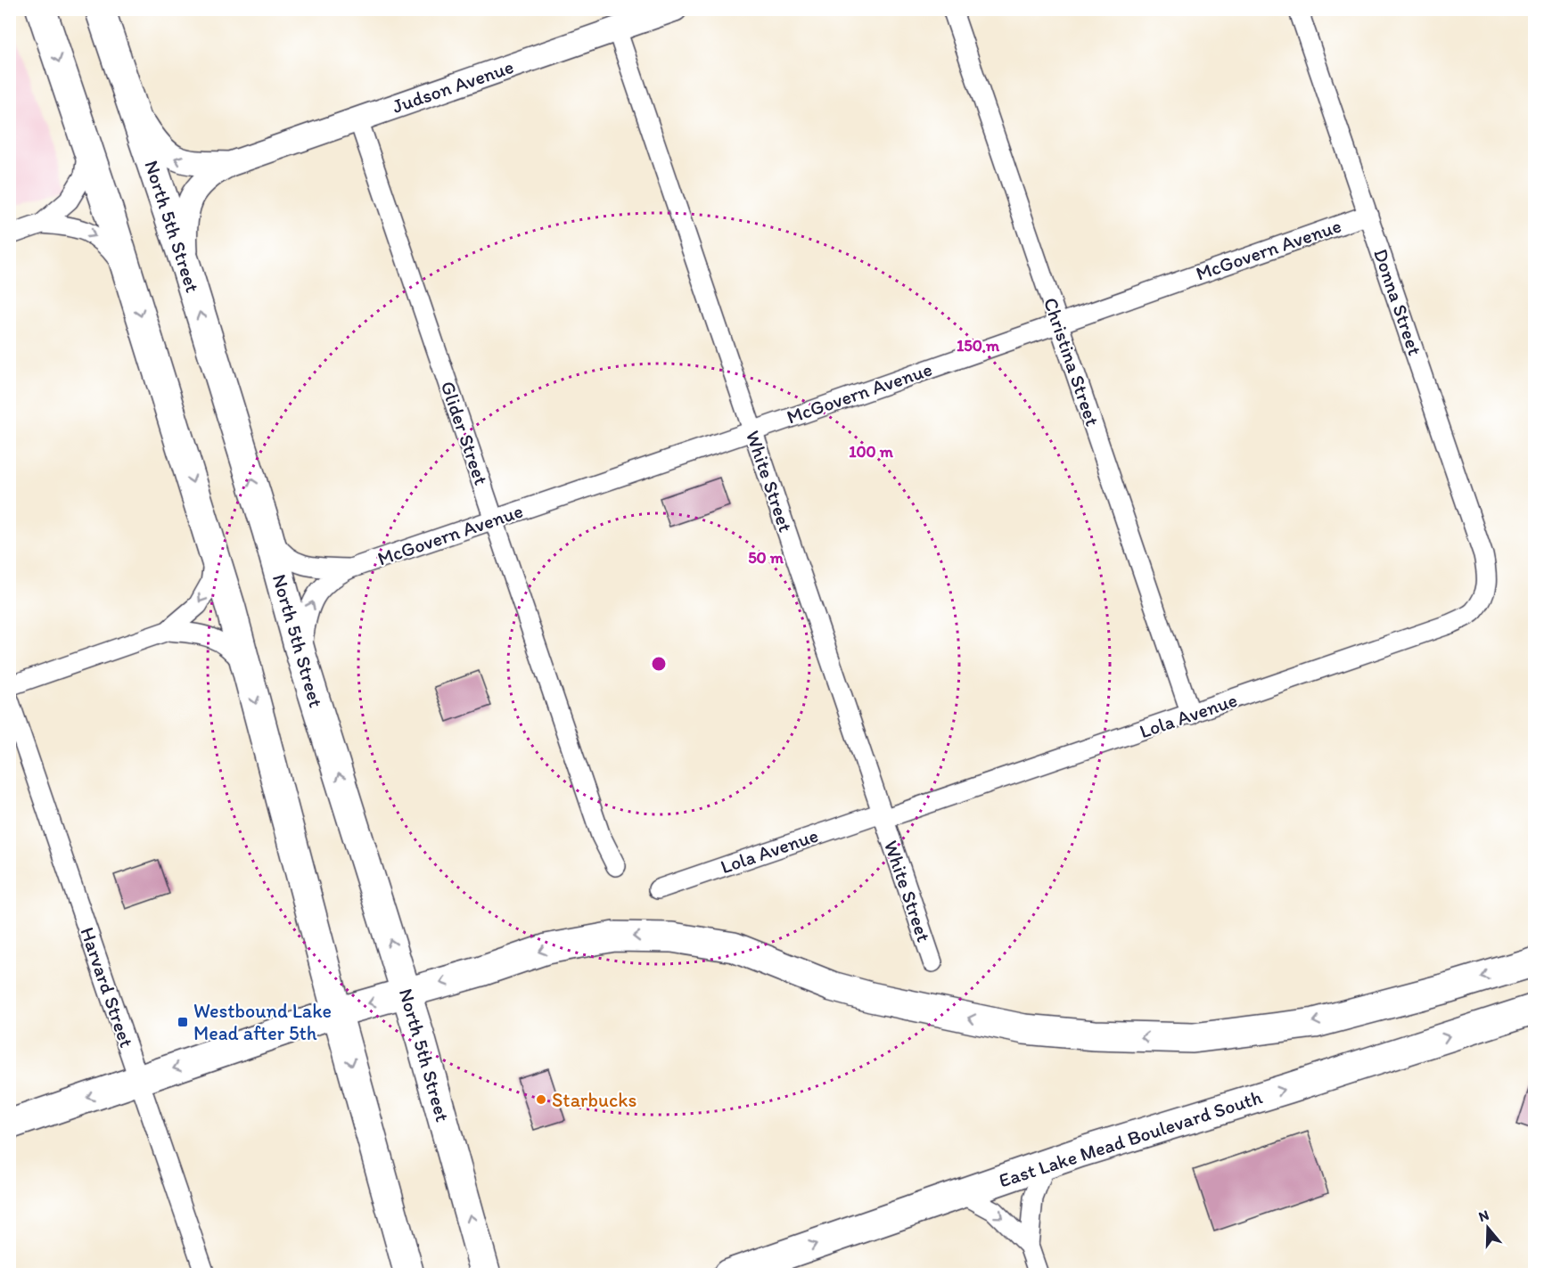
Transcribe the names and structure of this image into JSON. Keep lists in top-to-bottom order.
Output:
{
  "streets": {
    "main road": ["North 5th Street", "East Lake Mead Boulevard South"],
    "street": [
      "Judson Avenue",
      "McGovern Avenue",
      "Donna Street",
      "Christina Street",
      "Glider Street",
      "White Street",
      "Lola Avenue",
      "Harvard Street"
    ]
  },
  "crossings": [
    ["Judson Avenue", "North 5th Street"],
    ["Judson Avenue", "Glider Street"],
    ["Judson Avenue", "White Street"],
    ["North 5th Street", "McGovern Avenue"],
    ["McGovern Avenue", "Donna Street"],
    ["McGovern Avenue", "Christina Street"],
    ["McGovern Avenue", "Glider Street"],
    ["McGovern Avenue", "White Street"],
    ["Donna Street", "Lola Avenue"],
    ["Christina Street", "Lola Avenue"],
    ["White Street", "Lola Avenue"]
  ],
  "places": {
    "transit": ["Westbound Lake Mead after 5th"],
    "other": ["Starbucks"]
  },
  "north": "top",
  "rings": ["150 m", "100 m", "50 m"]
}
